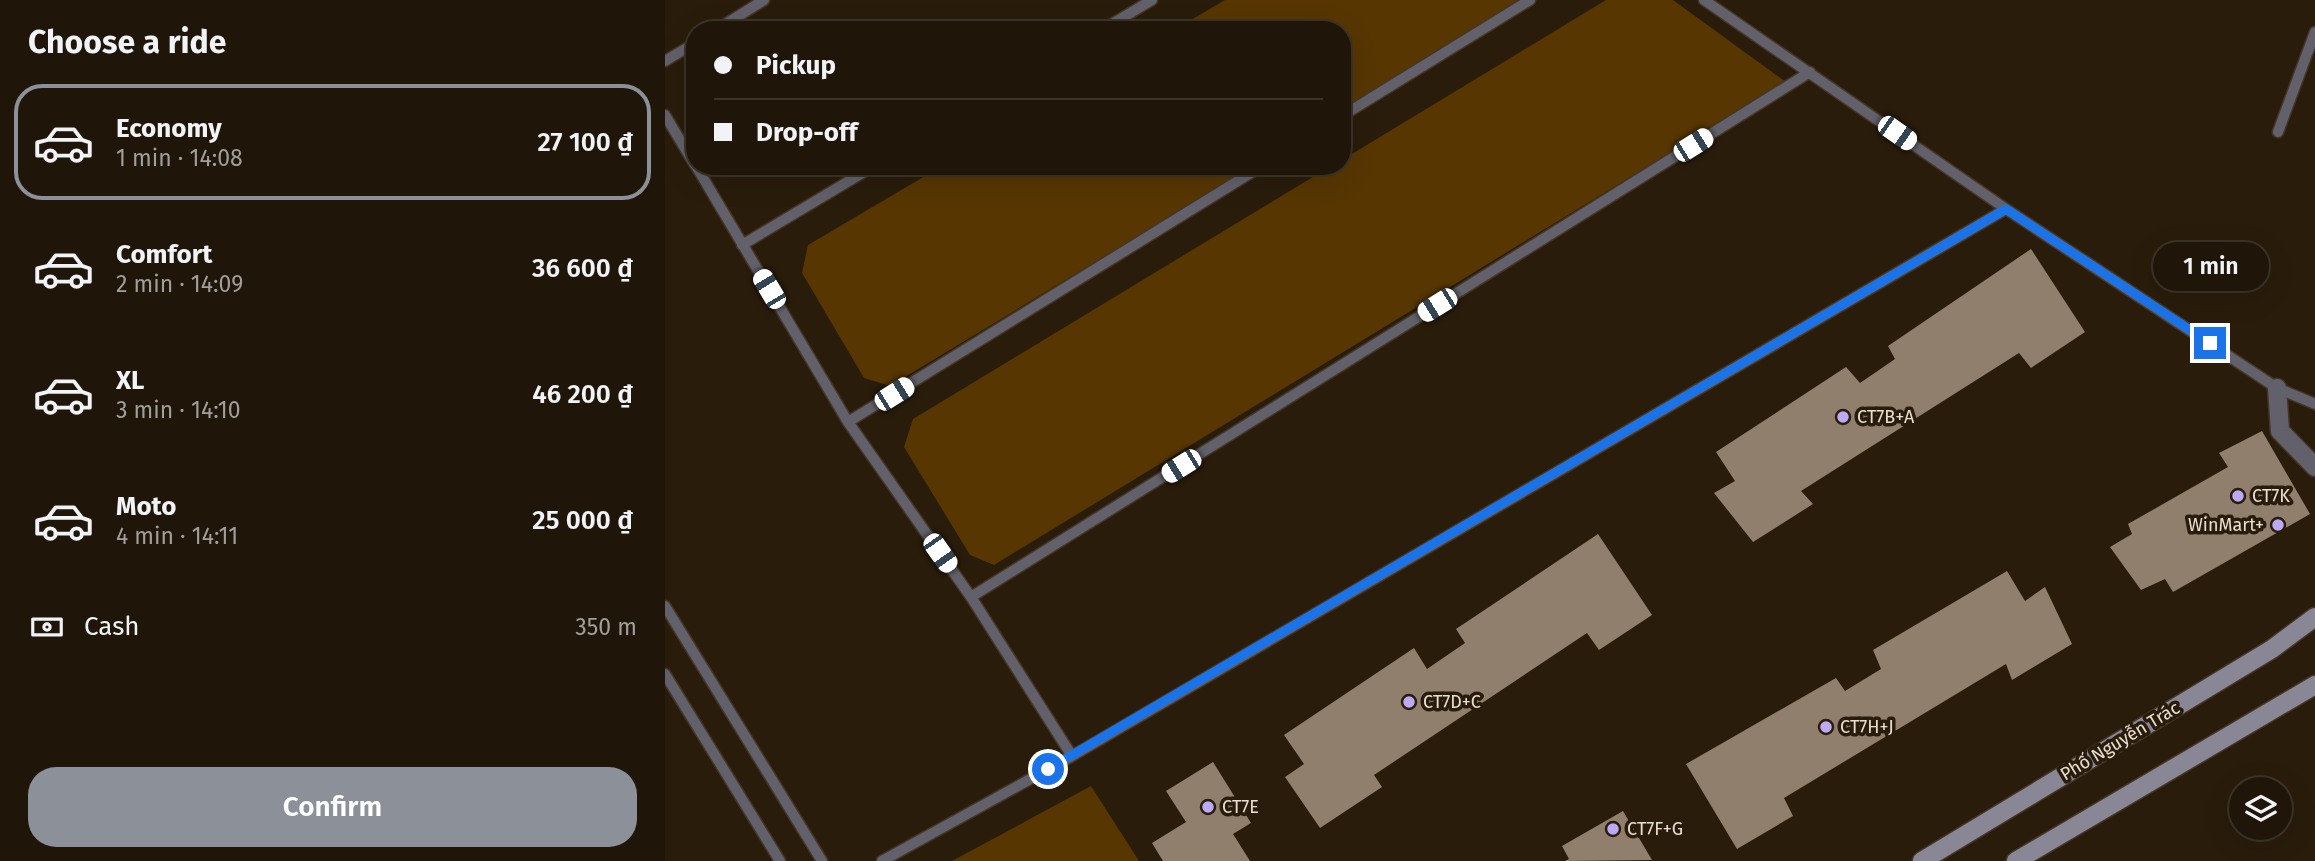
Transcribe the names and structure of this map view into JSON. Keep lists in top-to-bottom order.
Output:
{
  "streets": {
    "main road": ["Phố Nguyễn Trác"]
  },
  "places": [
    "CT7B+A",
    "CT7K",
    "WinMart+",
    "CT7D+C",
    "CT7H+J",
    "CT7E",
    "CT7F+G"
  ],
  "page": {
    "heading": "Choose a ride",
    "banner": ["Pickup", "Drop-off"],
    "list": [
      {
        "name": "Economy",
        "note": "1 min · 14:08",
        "value": "27 100 ₫"
      },
      {
        "name": "Comfort",
        "note": "2 min · 14:09",
        "value": "36 600 ₫"
      },
      {
        "name": "XL",
        "note": "3 min · 14:10",
        "value": "46 200 ₫"
      },
      {
        "name": "Moto",
        "note": "4 min · 14:11",
        "value": "25 000 ₫"
      }
    ],
    "bubble": "1 min",
    "pay": ["Cash", "350 m"],
    "buttons": "Confirm"
  }
}
